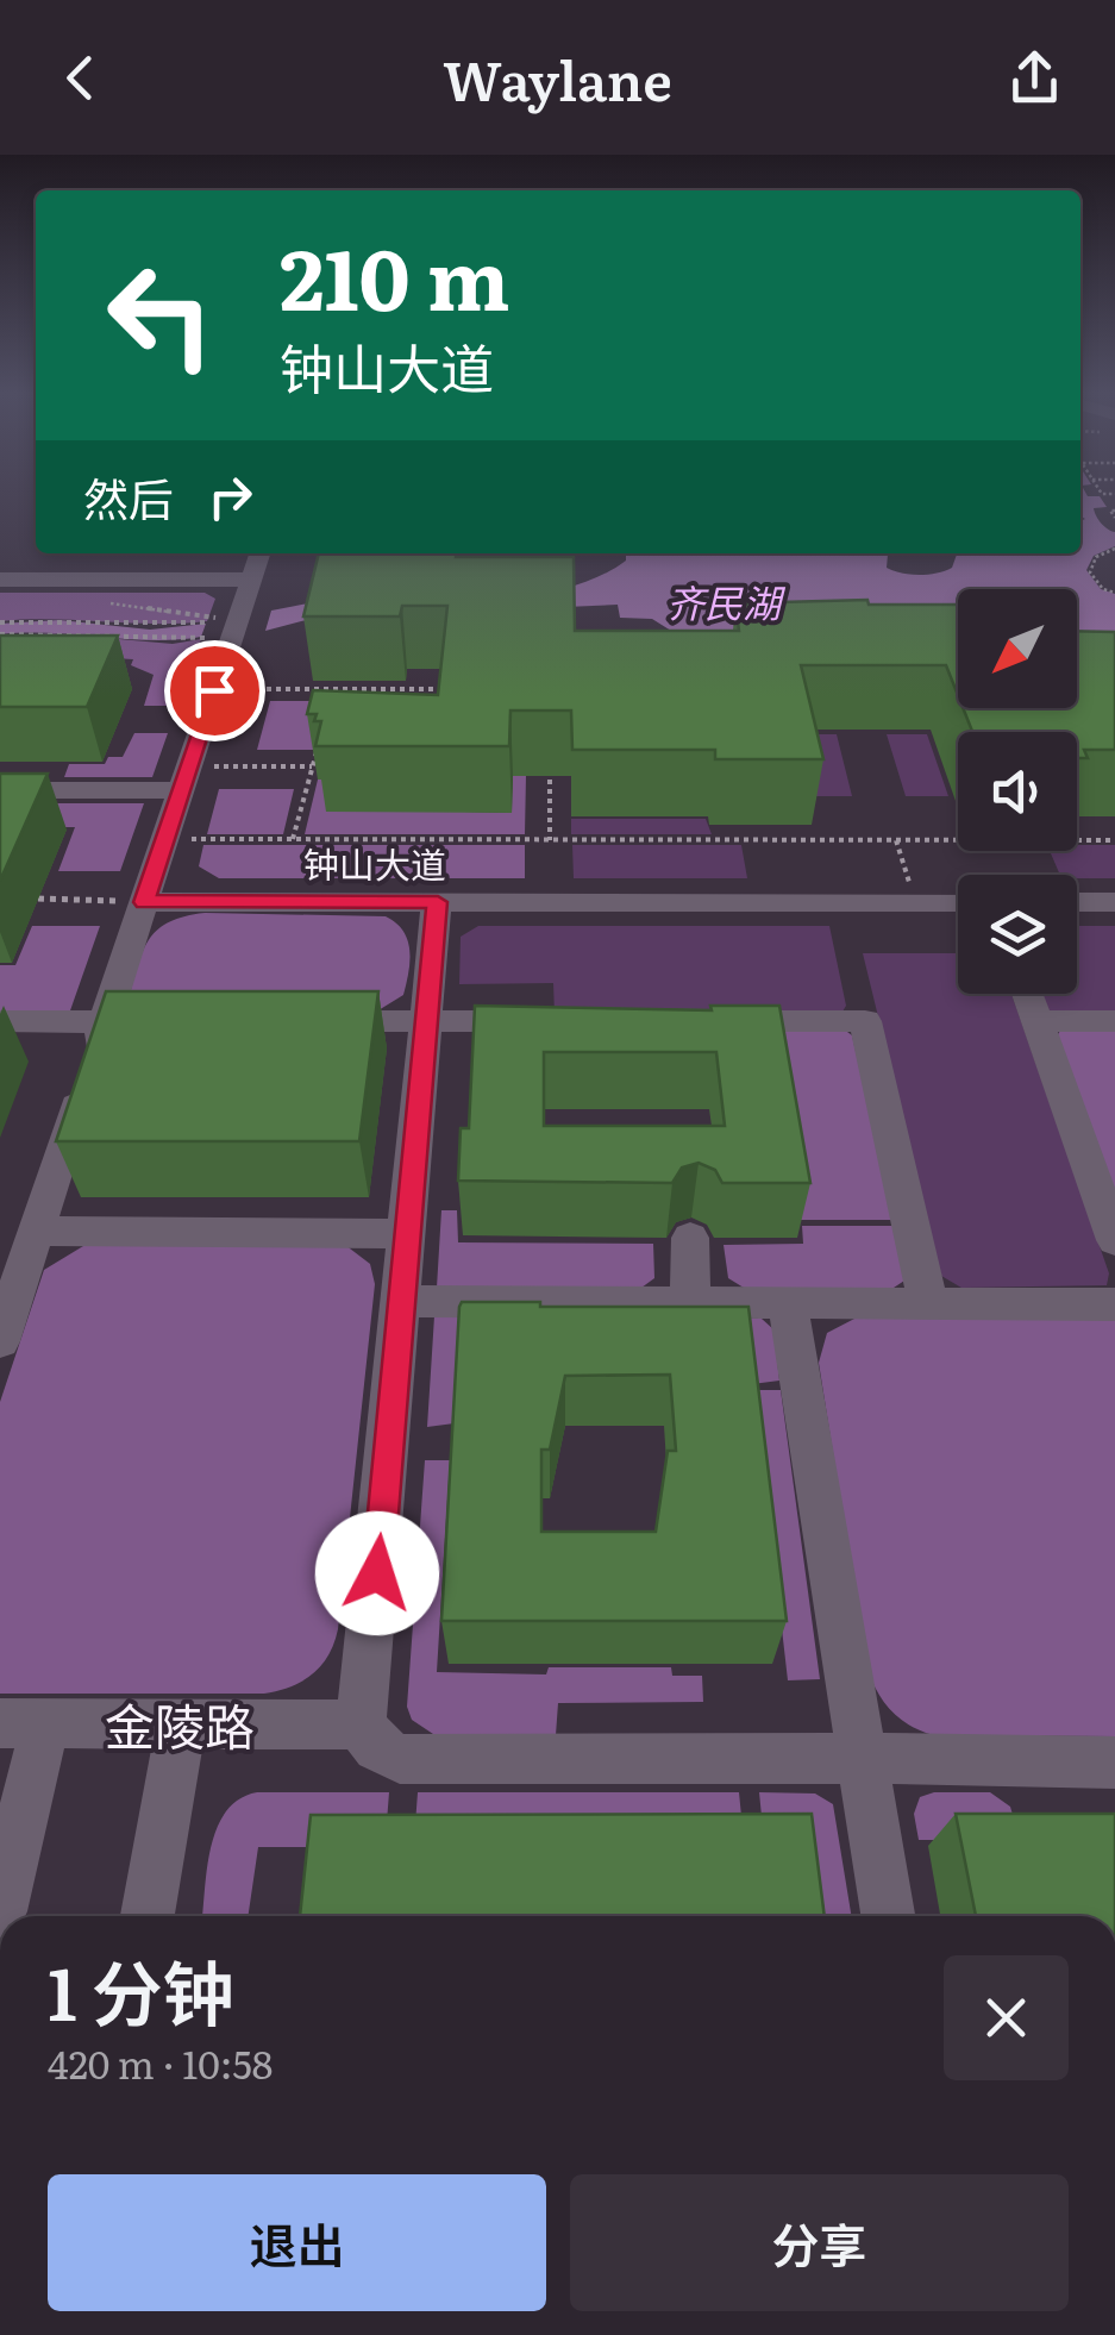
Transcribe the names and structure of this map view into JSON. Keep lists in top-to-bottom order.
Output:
{
  "streets": {
    "lane": ["钟山大道", "金陵路"]
  },
  "water": ["齐民湖"],
  "north": "bottom left",
  "page": {
    "header": "Waylane",
    "turn": ["210 m", "钟山大道"],
    "then": "然后",
    "heading": ["1 分钟", "420 m · 10:58"],
    "buttons": ["退出", "分享"]
  }
}
